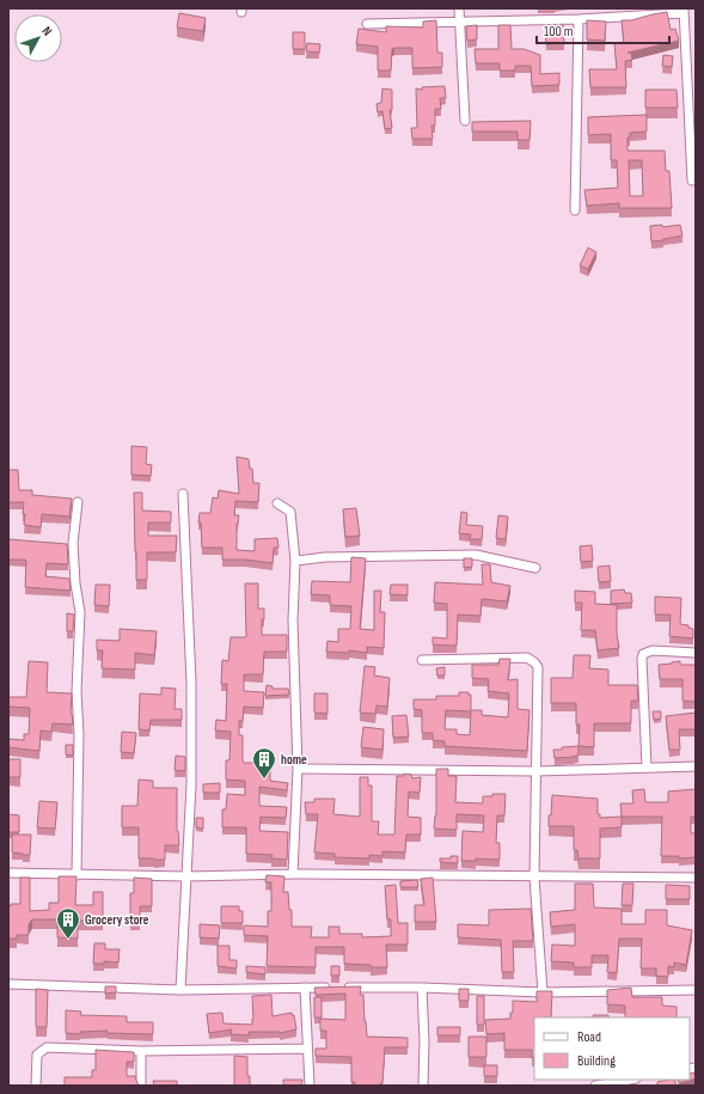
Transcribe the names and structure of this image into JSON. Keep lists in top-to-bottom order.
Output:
{
  "places": {
    "building": ["home", "Grocery store"]
  },
  "legend": ["Road", "Building"],
  "scale_bar": "100 m",
  "north": "top right"
}
